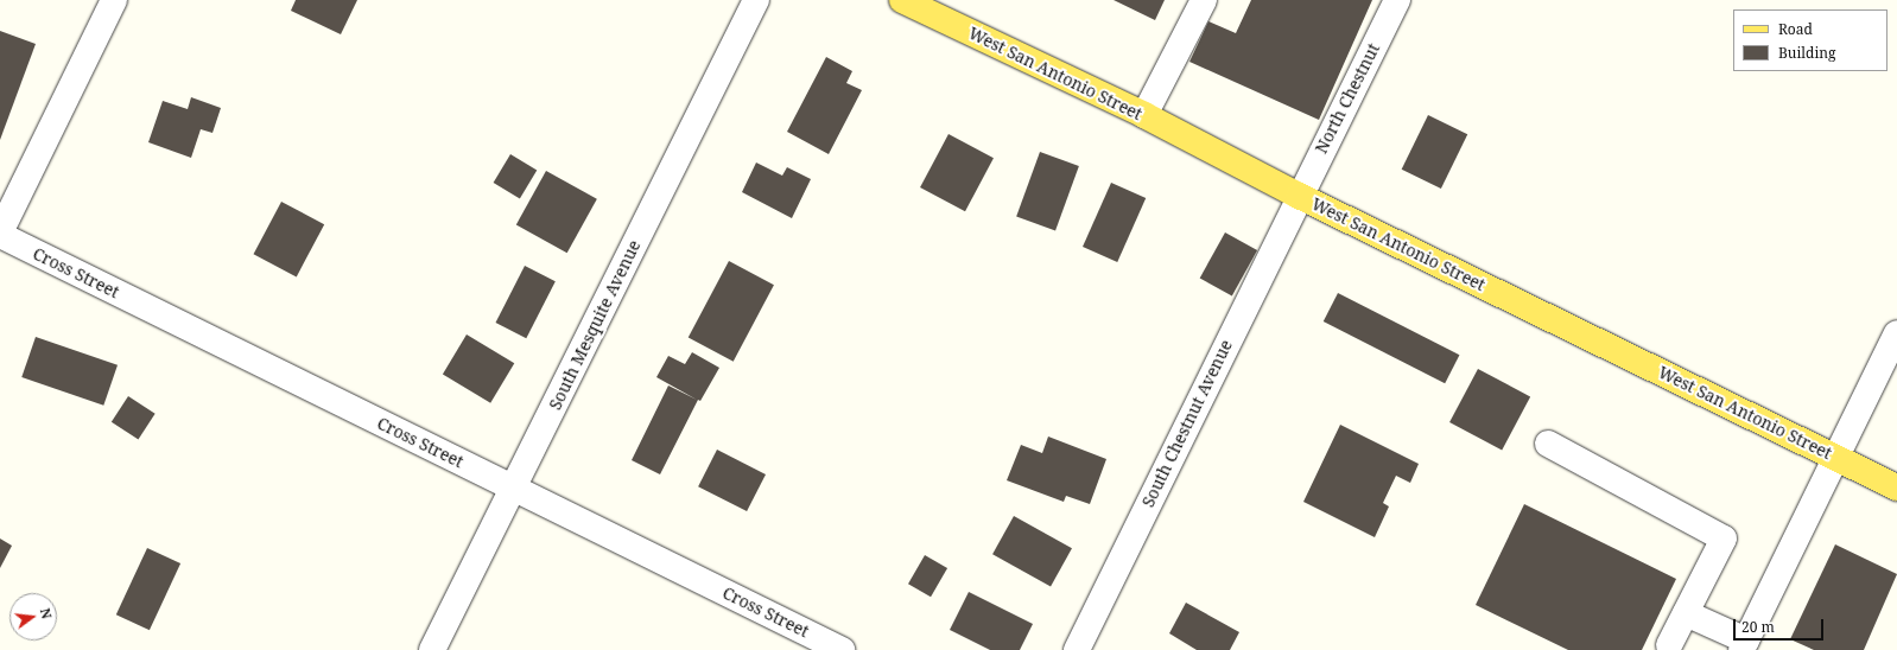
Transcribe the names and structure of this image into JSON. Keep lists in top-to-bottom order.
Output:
{
  "streets": {
    "main road": ["West San Antonio Street"],
    "street": [
      "North Chestnut",
      "Cross Street",
      "South Mesquite Avenue",
      "South Chestnut Avenue"
    ]
  },
  "crossings": [
    ["West San Antonio Street", "North Chestnut"],
    ["West San Antonio Street", "South Chestnut Avenue"],
    ["North Chestnut", "South Chestnut Avenue"],
    ["Cross Street", "South Mesquite Avenue"]
  ],
  "legend": ["Road", "Building"],
  "scale_bar": "20 m",
  "north": "right"
}
